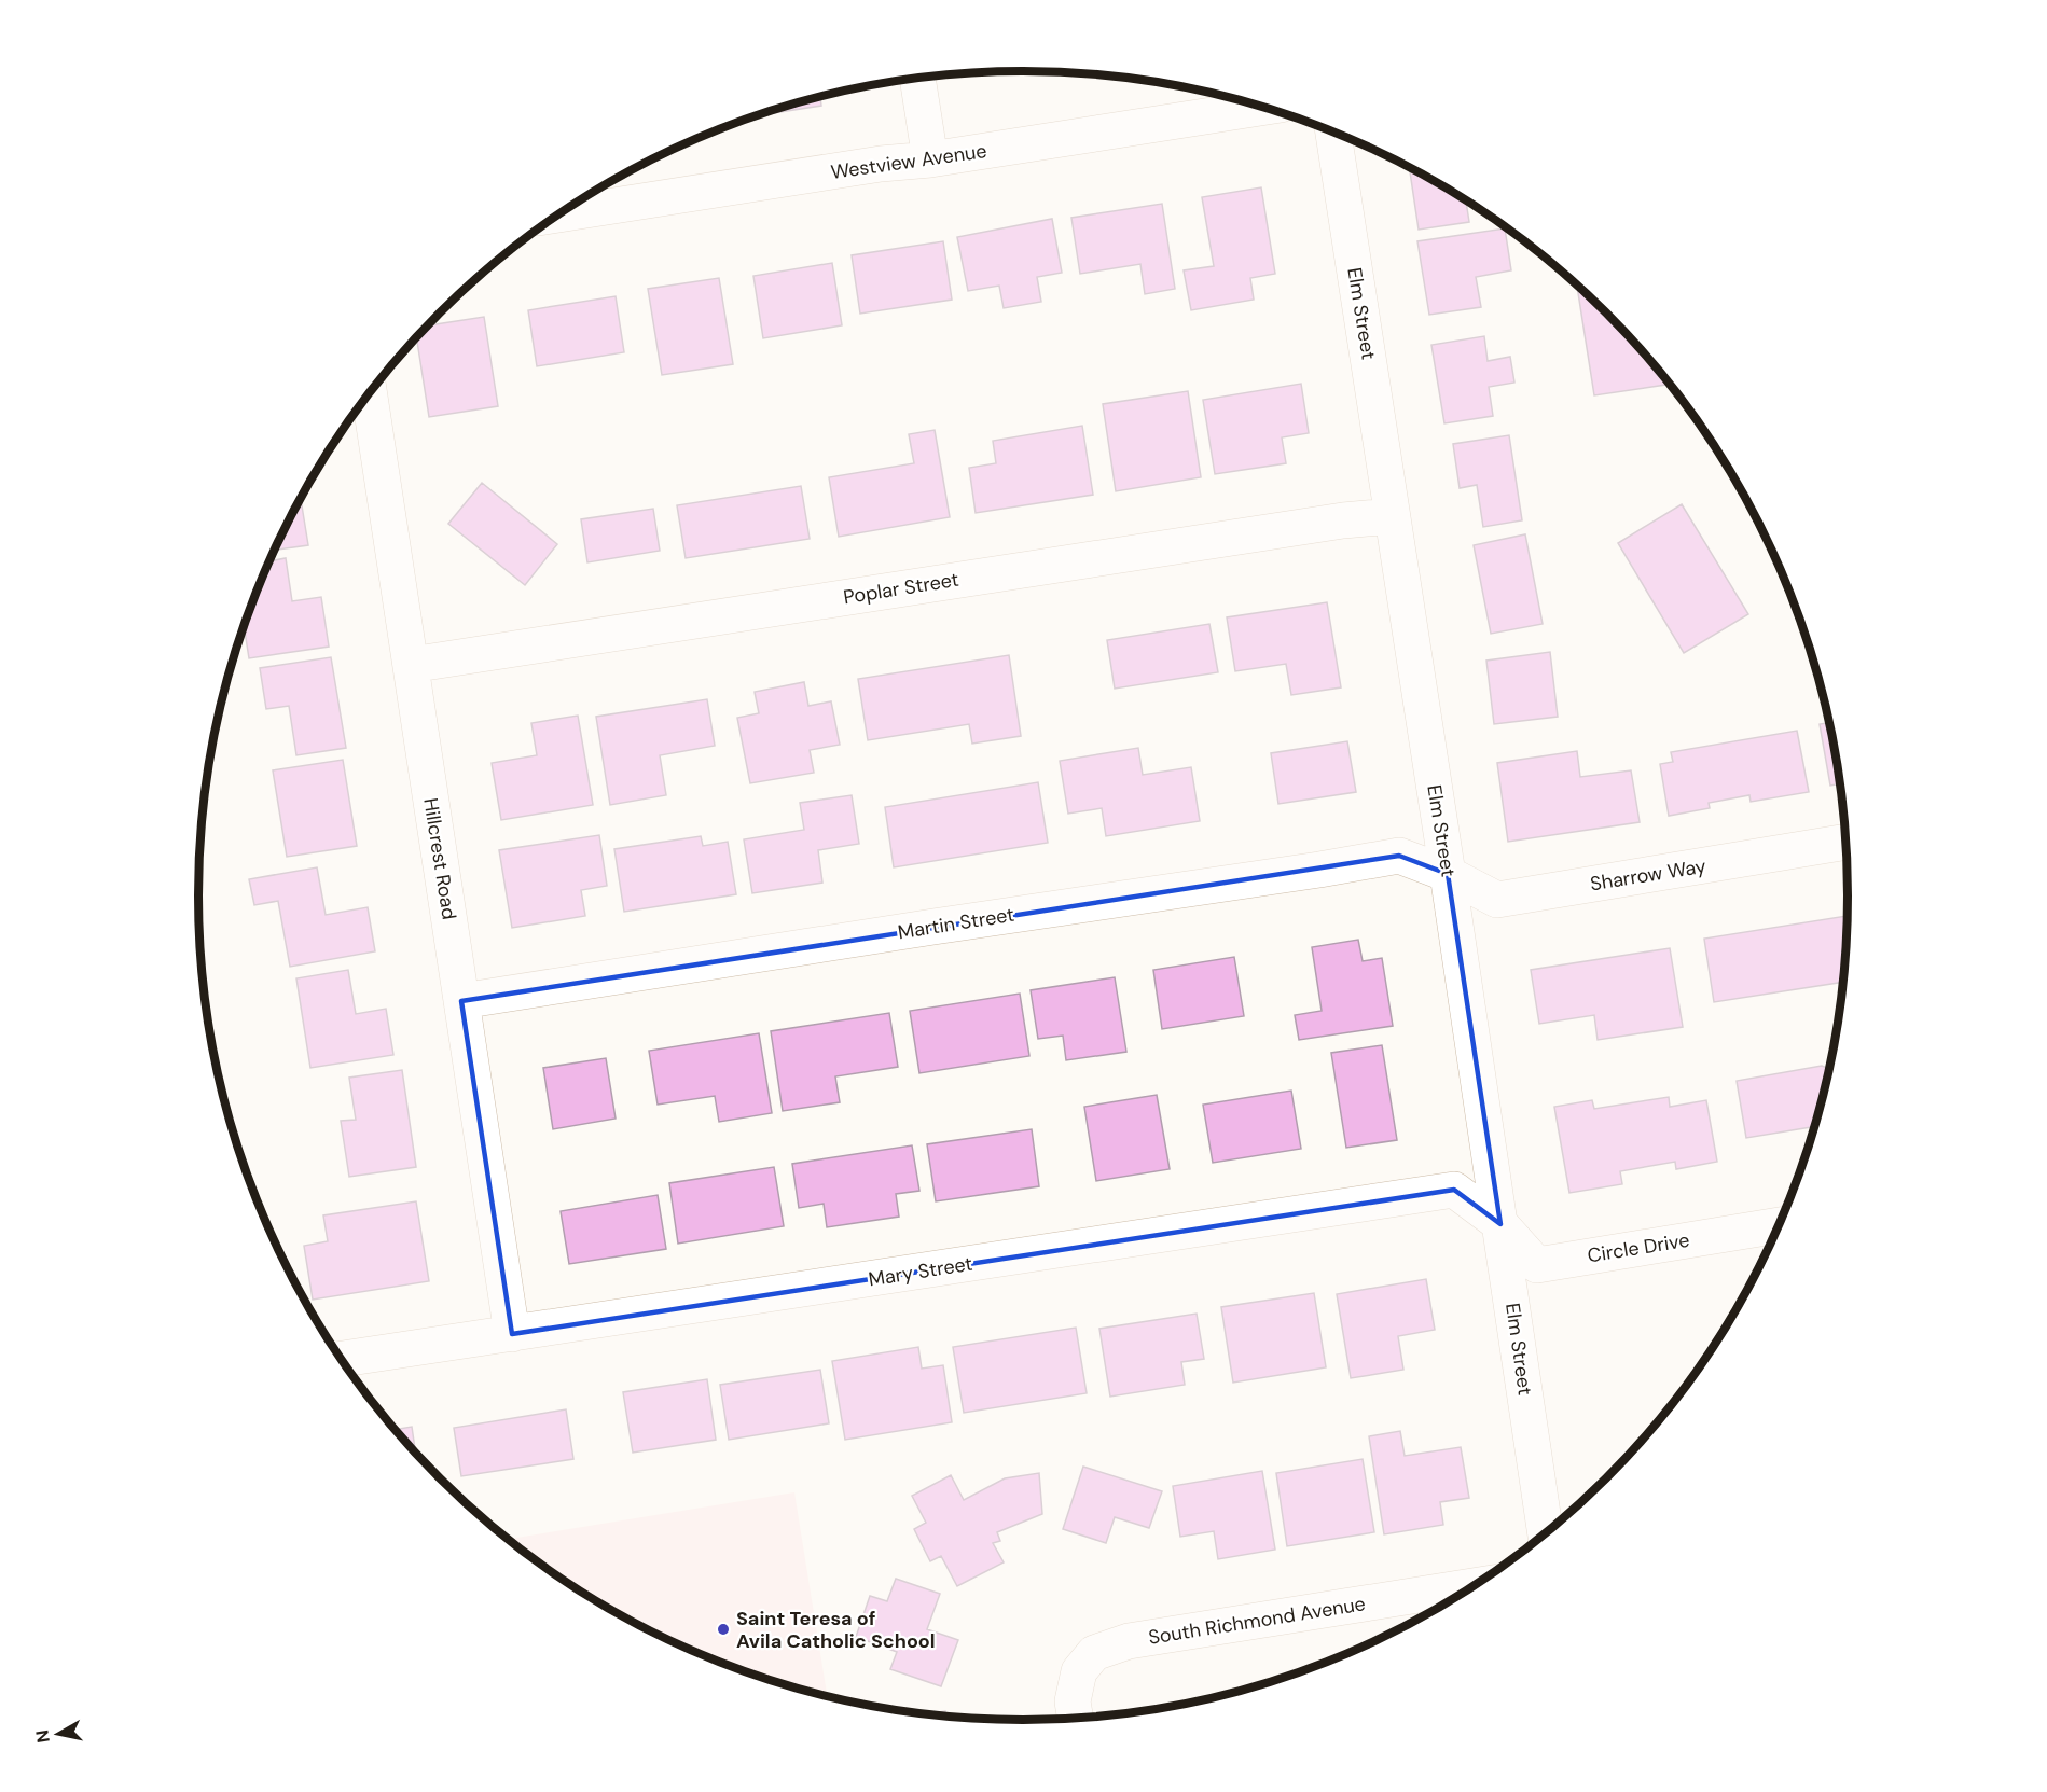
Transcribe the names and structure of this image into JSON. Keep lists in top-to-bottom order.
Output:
{
  "streets": {
    "street": [
      "Westview Avenue",
      "Elm Street",
      "Poplar Street",
      "Hillcrest Road",
      "Sharrow Way",
      "Martin Street",
      "Circle Drive",
      "Mary Street",
      "South Richmond Avenue"
    ]
  },
  "crossings": [
    ["Elm Street", "Poplar Street"],
    ["Elm Street", "Sharrow Way"],
    ["Elm Street", "Martin Street"],
    ["Elm Street", "Circle Drive"],
    ["Elm Street", "Mary Street"],
    ["Poplar Street", "Hillcrest Road"],
    ["Hillcrest Road", "Martin Street"],
    ["Hillcrest Road", "Mary Street"],
    ["Sharrow Way", "Martin Street"],
    ["Circle Drive", "Mary Street"]
  ],
  "places": ["Saint Teresa of Avila Catholic School"],
  "north": "left"
}
